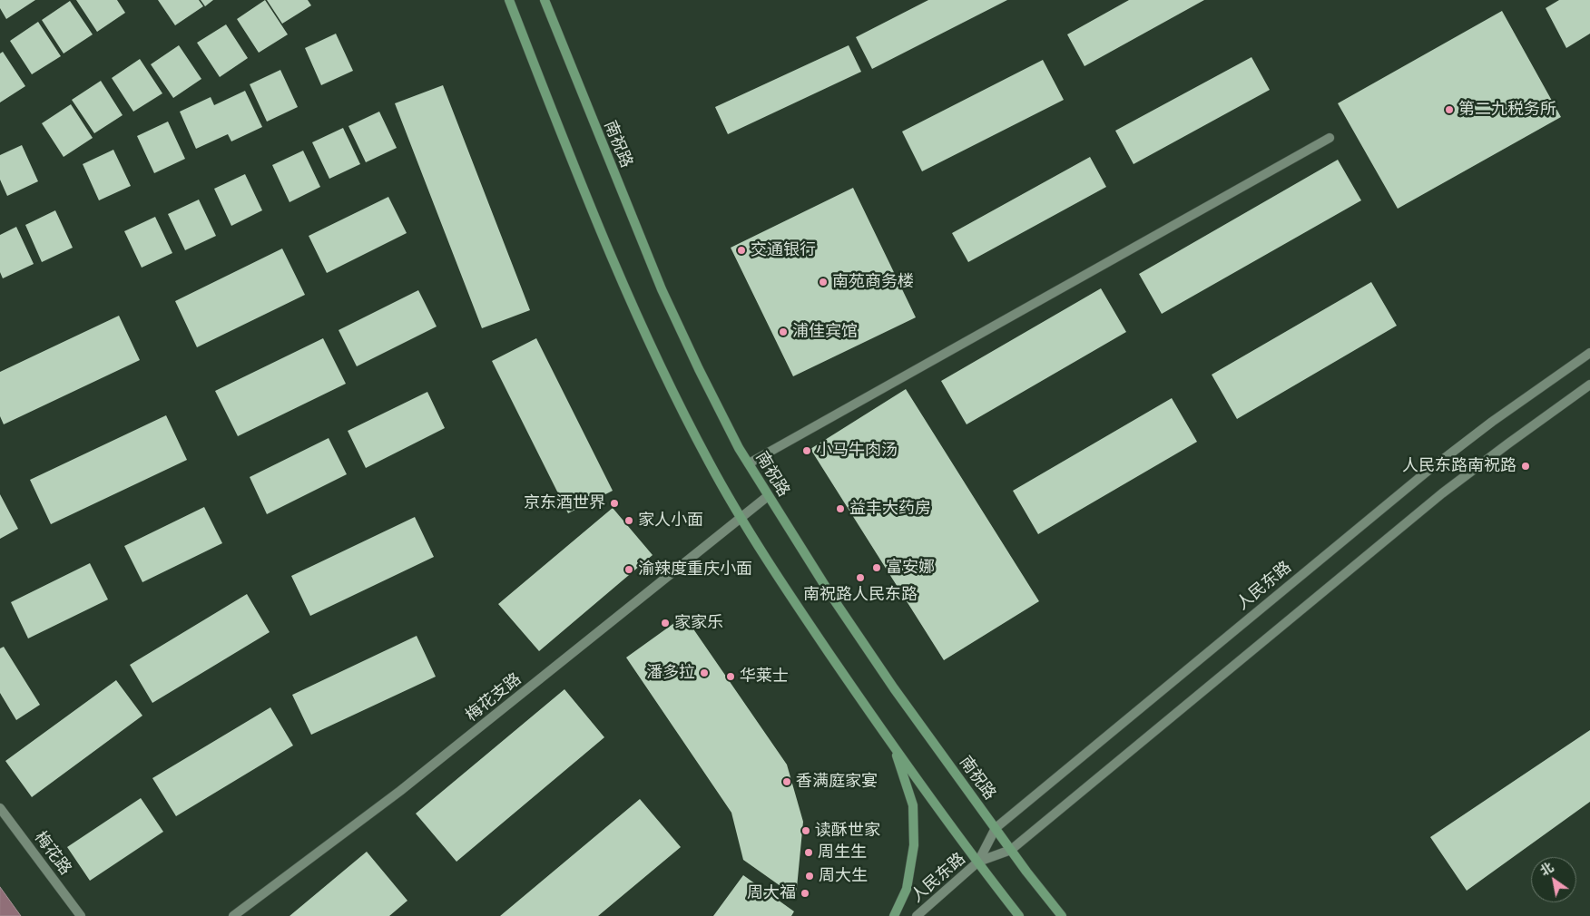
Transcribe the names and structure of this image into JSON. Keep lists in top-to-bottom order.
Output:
{
  "streets": {
    "main road": ["南祝路"],
    "street": ["人民东路", "梅花支路", "梅花路"]
  },
  "crossings": [
    ["南祝路", "人民东路"],
    ["南祝路", "梅花支路"]
  ],
  "places": [
    "第二九税务所",
    "交通银行",
    "南苑商务楼",
    "浦佳宾馆",
    "小马牛肉汤",
    "人民东路南祝路",
    "京东酒世界",
    "益丰大药房",
    "家人小面",
    "富安娜",
    "渝辣度重庆小面",
    "南祝路人民东路",
    "家家乐",
    "潘多拉",
    "华莱士",
    "香满庭家宴",
    "读酥世家",
    "周生生",
    "周大生",
    "周大福"
  ],
  "north": "top left"
}
